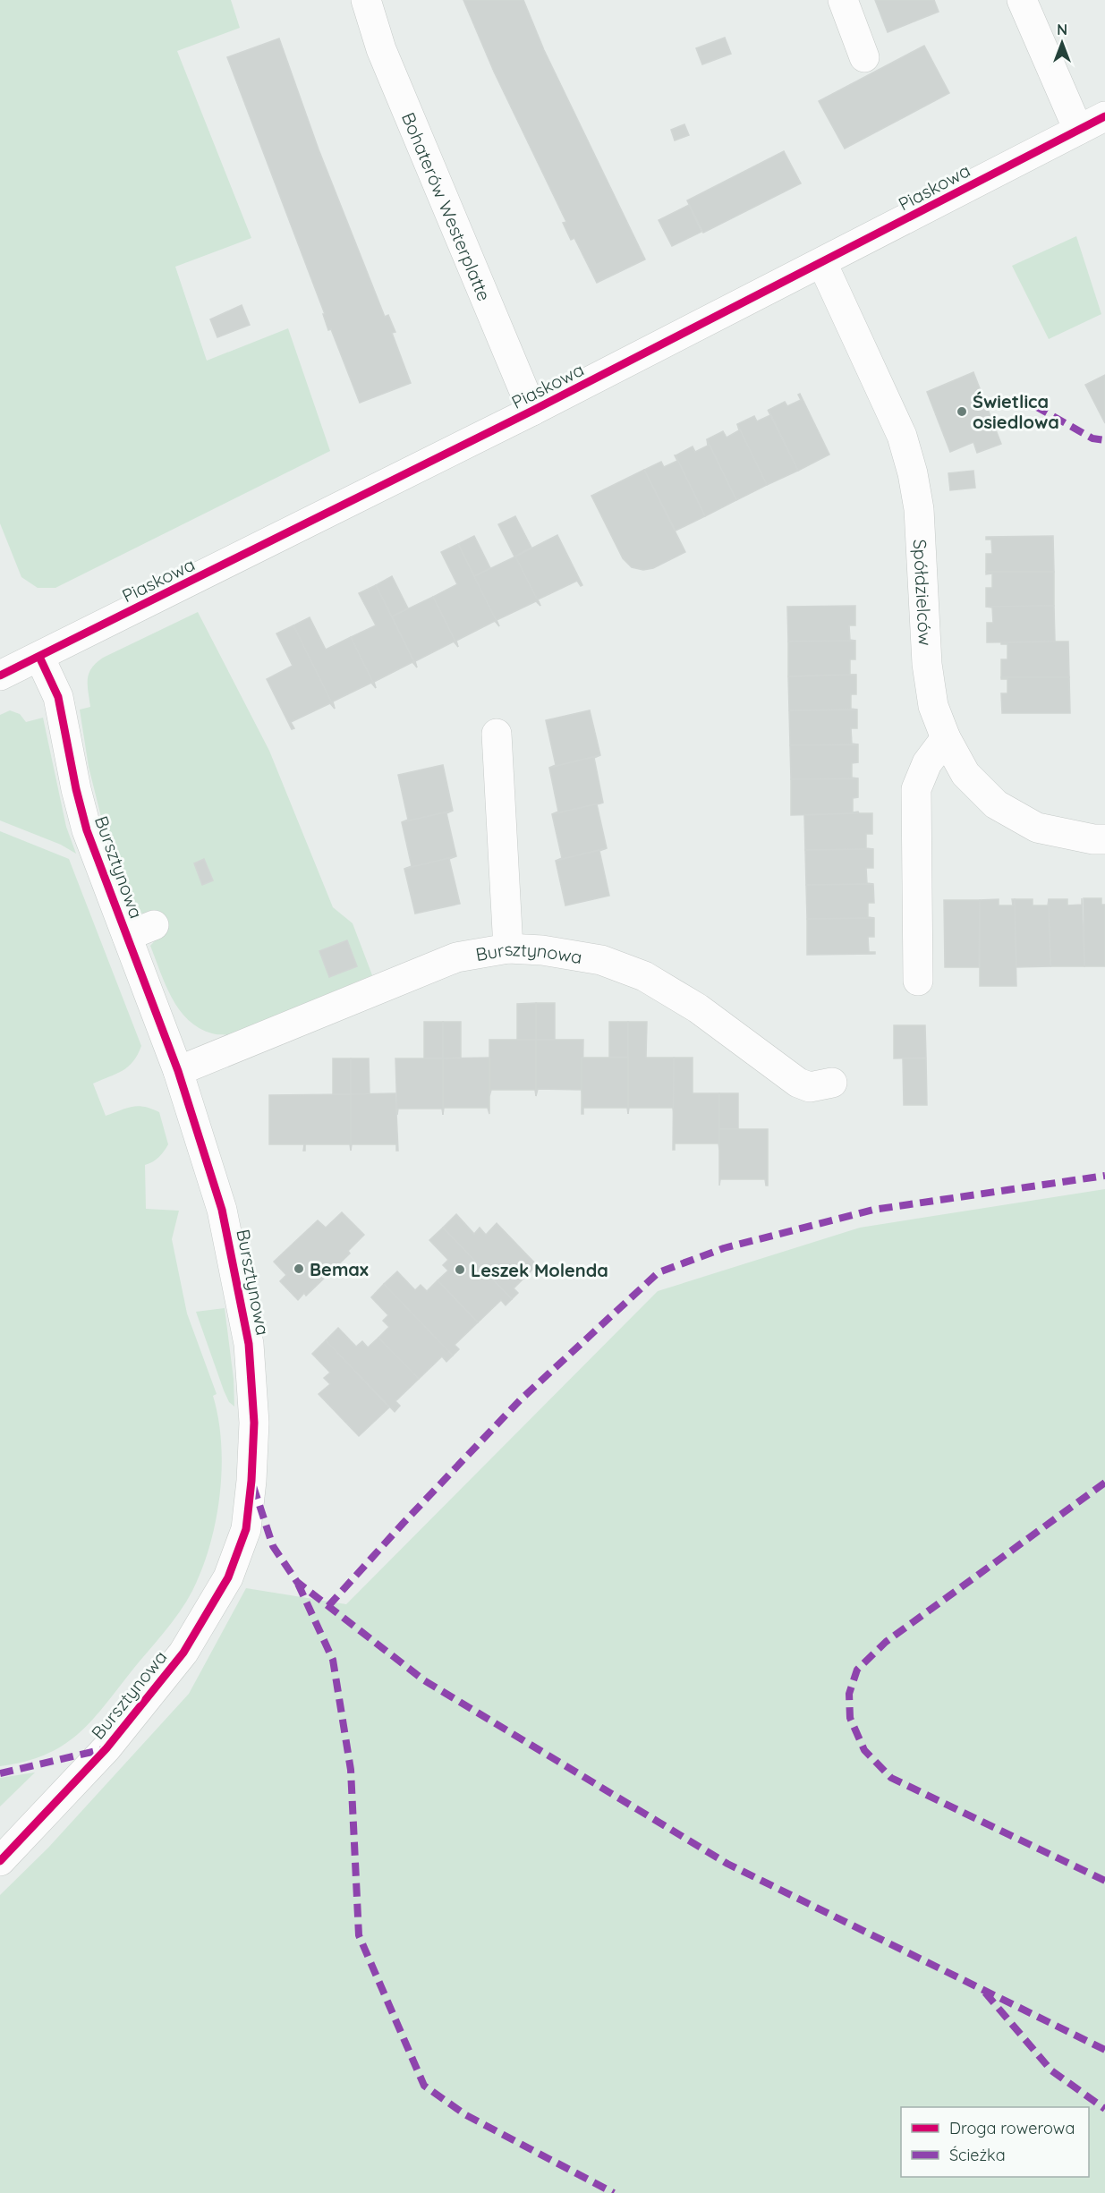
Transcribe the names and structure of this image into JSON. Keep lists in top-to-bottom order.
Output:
{
  "streets": {
    "street": [
      "Piaskowa",
      "Bohaterów Westerplatte",
      "Spółdzielców",
      "Bursztynowa"
    ]
  },
  "crossings": [
    ["Piaskowa", "Bohaterów Westerplatte"],
    ["Piaskowa", "Spółdzielców"],
    ["Piaskowa", "Bursztynowa"]
  ],
  "places": ["Świetlica osiedlowa", "Bemax", "Leszek Molenda"],
  "legend": ["Droga rowerowa", "Ścieżka"],
  "north": "top"
}
